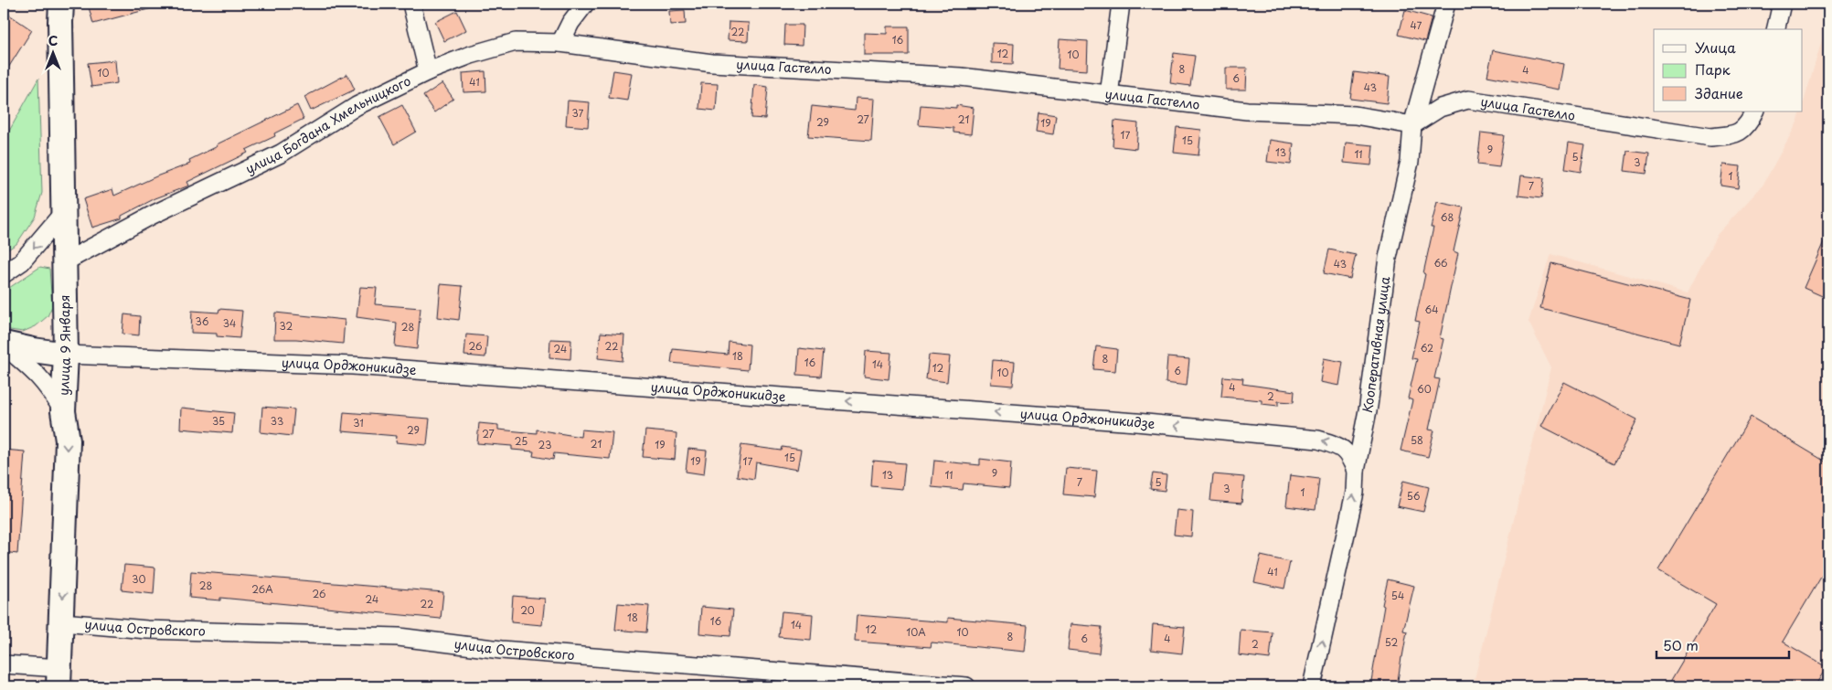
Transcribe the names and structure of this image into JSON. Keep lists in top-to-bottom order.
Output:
{
  "streets": {
    "main road": ["улица 9 Января"],
    "street": [
      "улица Гастелло",
      "улица Богдана Хмельницкого",
      "Кооперативная улица",
      "улица Орджоникидзе",
      "улица Островского"
    ]
  },
  "crossings": [
    ["улица Гастелло", "улица Богдана Хмельницкого"],
    ["улица Гастелло", "Кооперативная улица"],
    ["улица Богдана Хмельницкого", "улица 9 Января"],
    ["Кооперативная улица", "улица Орджоникидзе"],
    ["улица 9 Января", "улица Орджоникидзе"],
    ["улица 9 Января", "улица Островского"]
  ],
  "one_way": ["улица Орджоникидзе"],
  "house_numbers": [
    "47",
    "22",
    "16",
    "12",
    "10",
    "8",
    "4",
    "10",
    "6",
    "41",
    "43",
    "37",
    "27",
    "21",
    "29",
    "19",
    "17",
    "15",
    "9",
    "13",
    "11",
    "5",
    "3",
    "1",
    "7",
    "68",
    "66",
    "43",
    "64",
    "36",
    "34",
    "32",
    "28",
    "26",
    "22",
    "62",
    "24",
    "18",
    "8",
    "16",
    "14",
    "12",
    "6",
    "10",
    "4",
    "60",
    "2",
    "35",
    "33",
    "31",
    "29",
    "27",
    "58",
    "25",
    "21",
    "23",
    "19",
    "15",
    "19",
    "17",
    "9",
    "13",
    "11",
    "7",
    "5",
    "3",
    "1",
    "56",
    "41",
    "30",
    "28",
    "26А",
    "26",
    "54",
    "24",
    "22",
    "20",
    "18",
    "16",
    "14",
    "12",
    "10А",
    "10",
    "8",
    "6",
    "4",
    "52",
    "2"
  ],
  "legend": ["Улица", "Парк", "Здание"],
  "scale_bar": "50 m",
  "north": "top"
}
